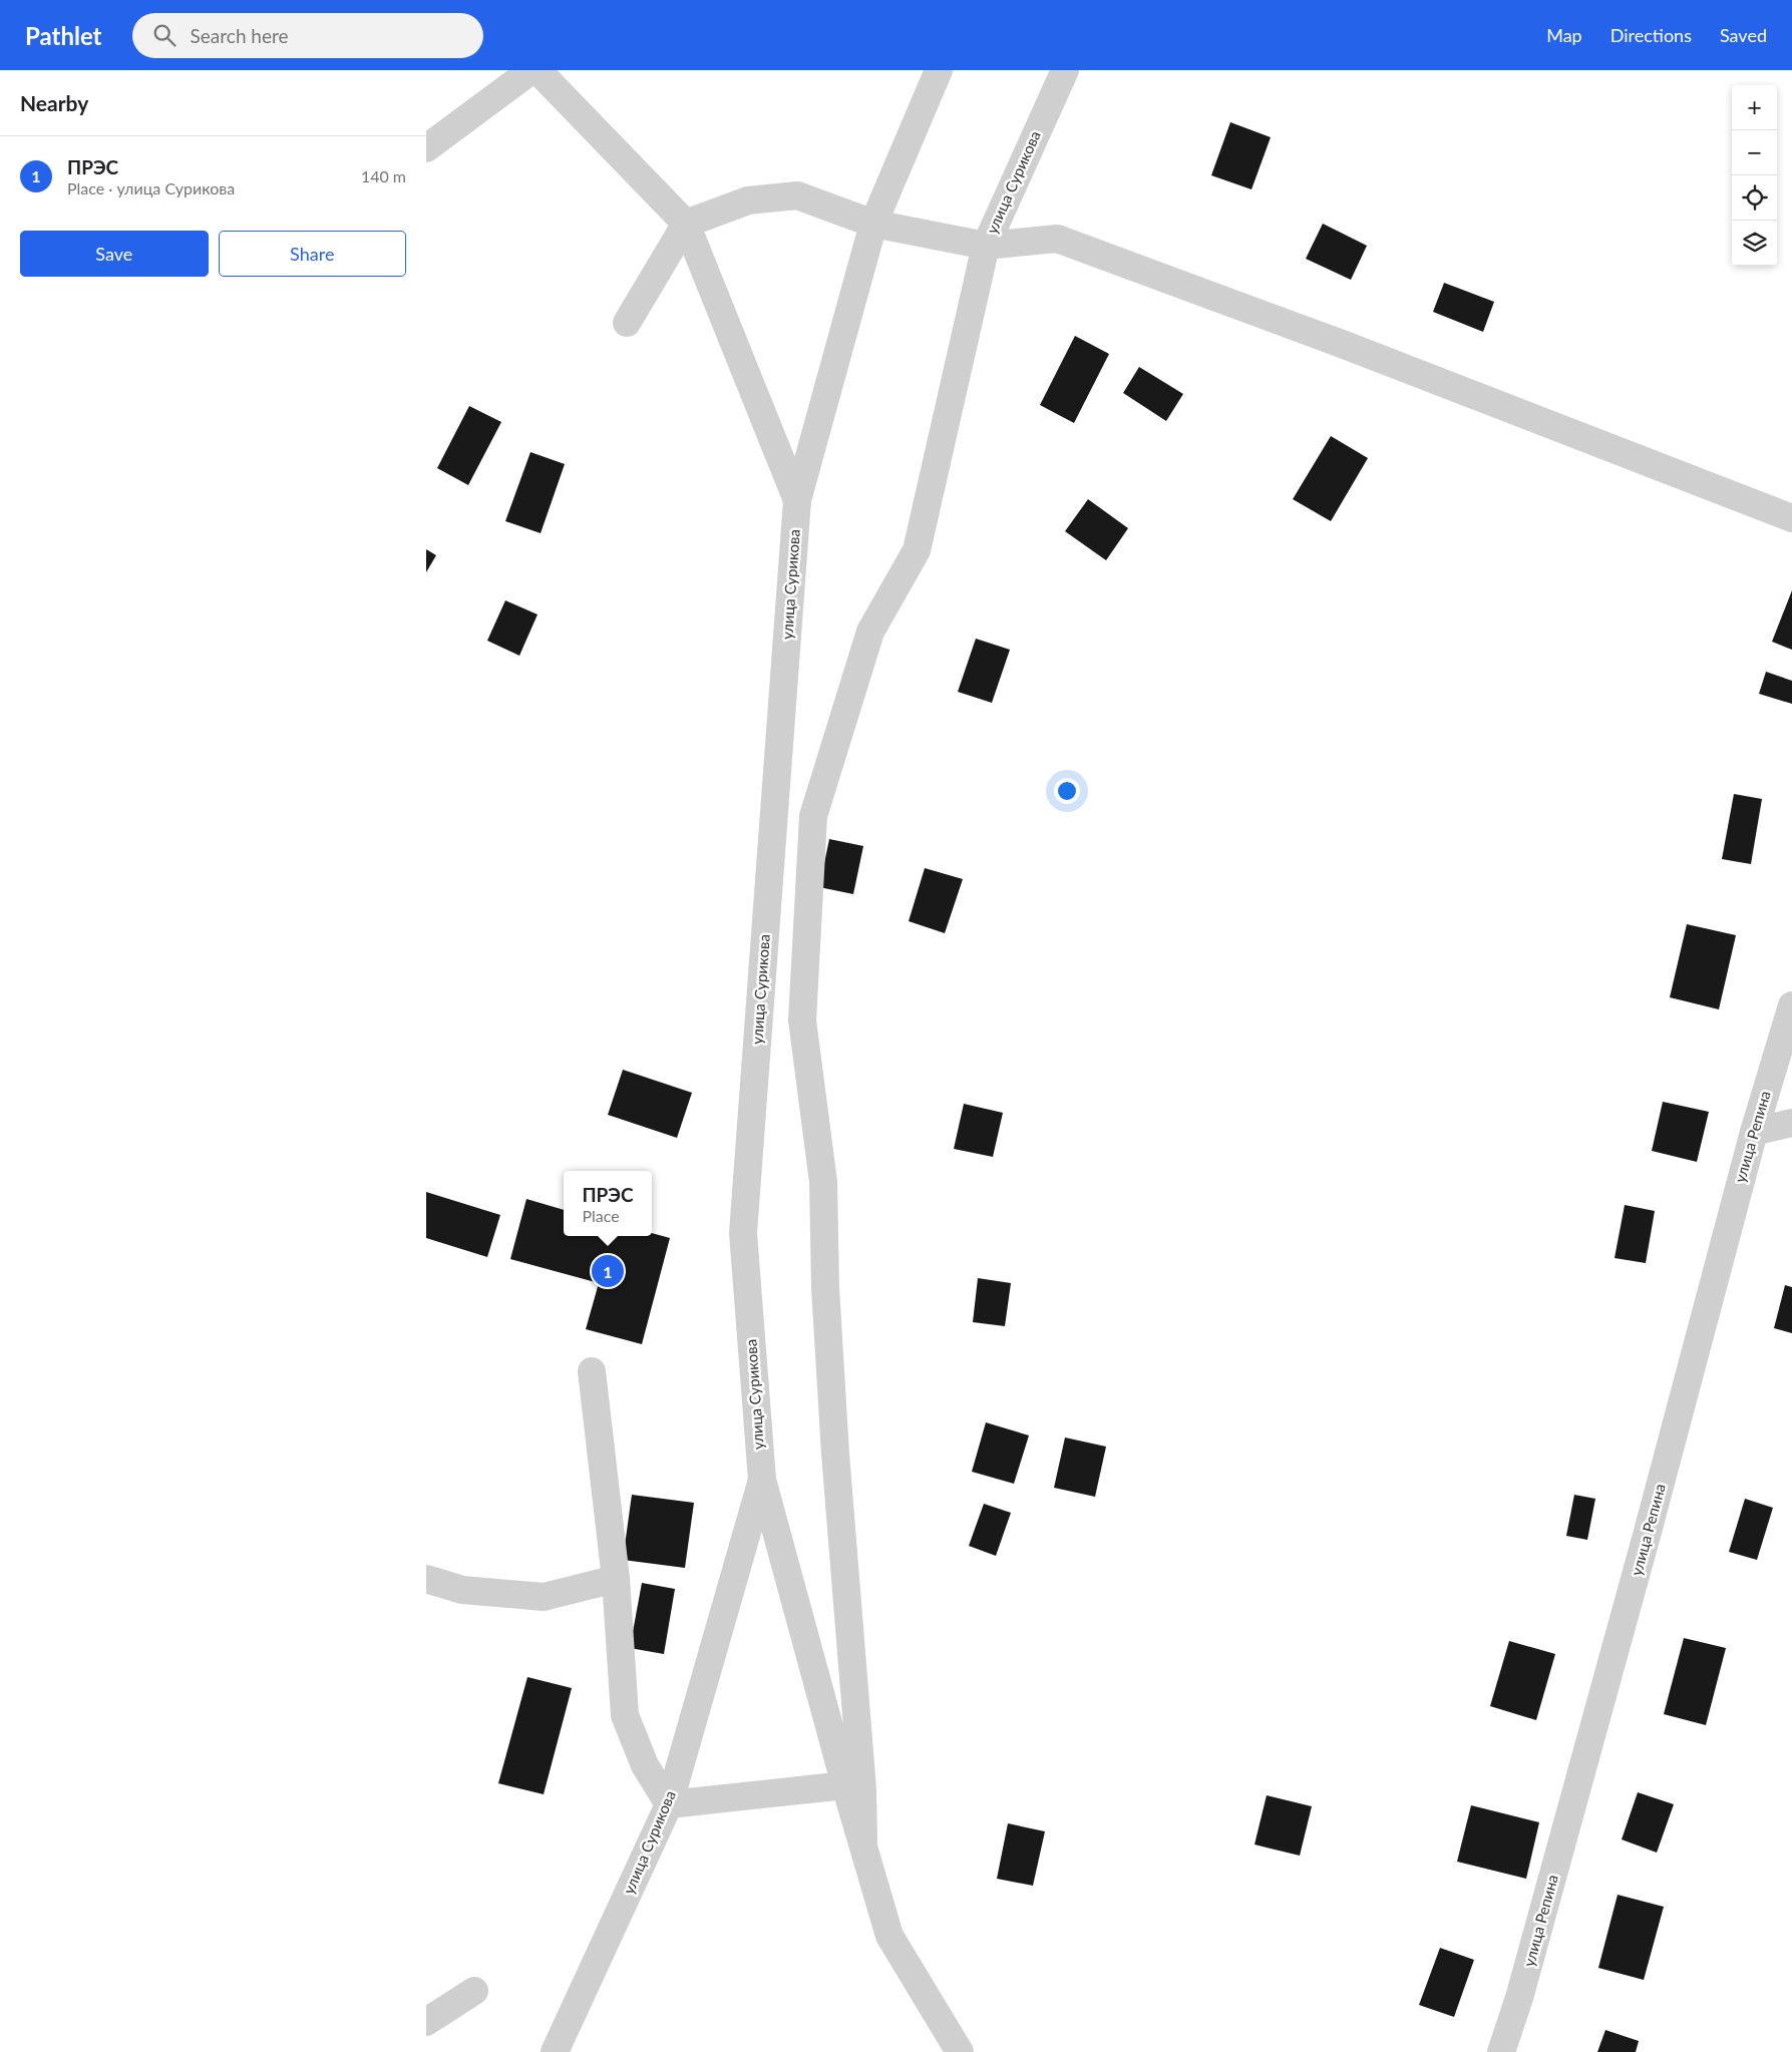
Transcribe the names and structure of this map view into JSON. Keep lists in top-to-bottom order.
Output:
{
  "streets": {
    "street": ["улица Сурикова", "улица Репина"]
  },
  "page": {
    "header": "Pathlet",
    "search": "Search here",
    "nav": ["Map", "Directions", "Saved"],
    "heading": "Nearby",
    "map_buttons": ["+", "−"],
    "list": [
      {
        "mark": "1",
        "name": "ПРЭС",
        "note": "Place · улица Сурикова",
        "value": "140 m"
      }
    ],
    "buttons": ["Save", "Share"],
    "popup": ["ПРЭС", "Place"],
    "pins": "1"
  }
}
